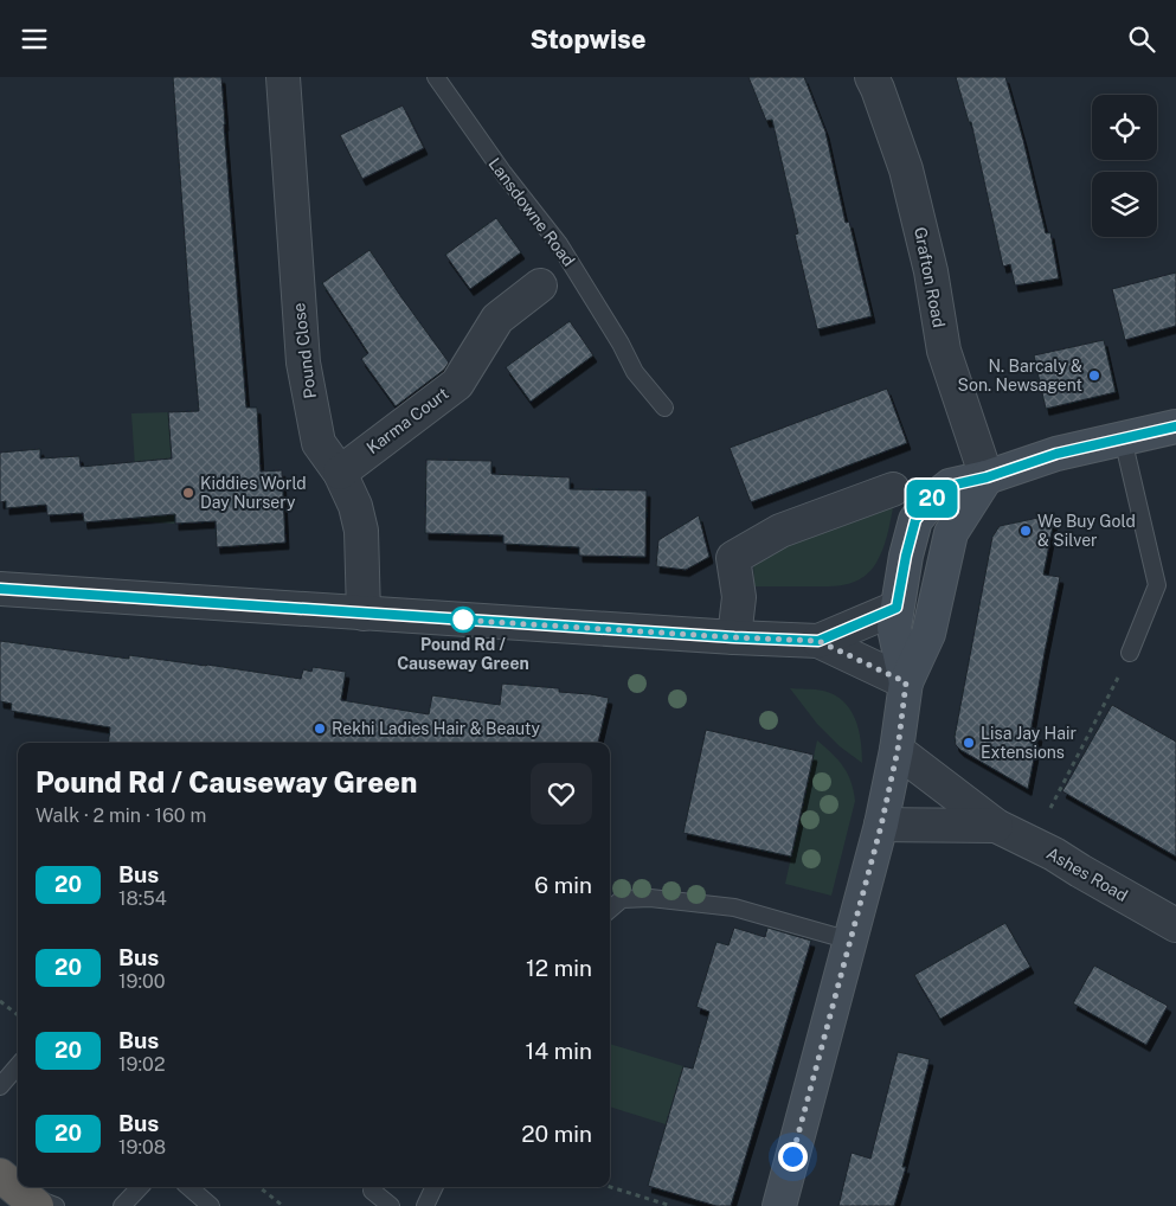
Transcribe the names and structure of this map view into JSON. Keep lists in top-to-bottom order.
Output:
{
  "streets": {
    "street": [
      "Grafton Road",
      "Pound Close",
      "Karma Court",
      "Ashes Road"
    ],
    "lane": ["Lansdowne Road"]
  },
  "crossings": [
    ["Pound Close", "Karma Court"]
  ],
  "places": [
    "N. Barcaly & Son. Newsagent",
    "Kiddies World Day Nursery",
    "We Buy Gold & Silver",
    "Pound Rd / Causeway Green",
    "Rekhi Ladies Hair & Beauty",
    "Lisa Jay Hair Extensions"
  ],
  "lines": ["bus line 20"],
  "page": {
    "header": "Stopwise",
    "on_map": "20",
    "heading": ["Pound Rd / Causeway Green", "Walk · 2 min · 160 m"],
    "list": [
      {
        "mark": "20",
        "name": "Bus",
        "note": "18:54",
        "value": "6 min"
      },
      {
        "mark": "20",
        "name": "Bus",
        "note": "19:00",
        "value": "12 min"
      },
      {
        "mark": "20",
        "name": "Bus",
        "note": "19:02",
        "value": "14 min"
      },
      {
        "mark": "20",
        "name": "Bus",
        "note": "19:08",
        "value": "20 min"
      }
    ]
  }
}
